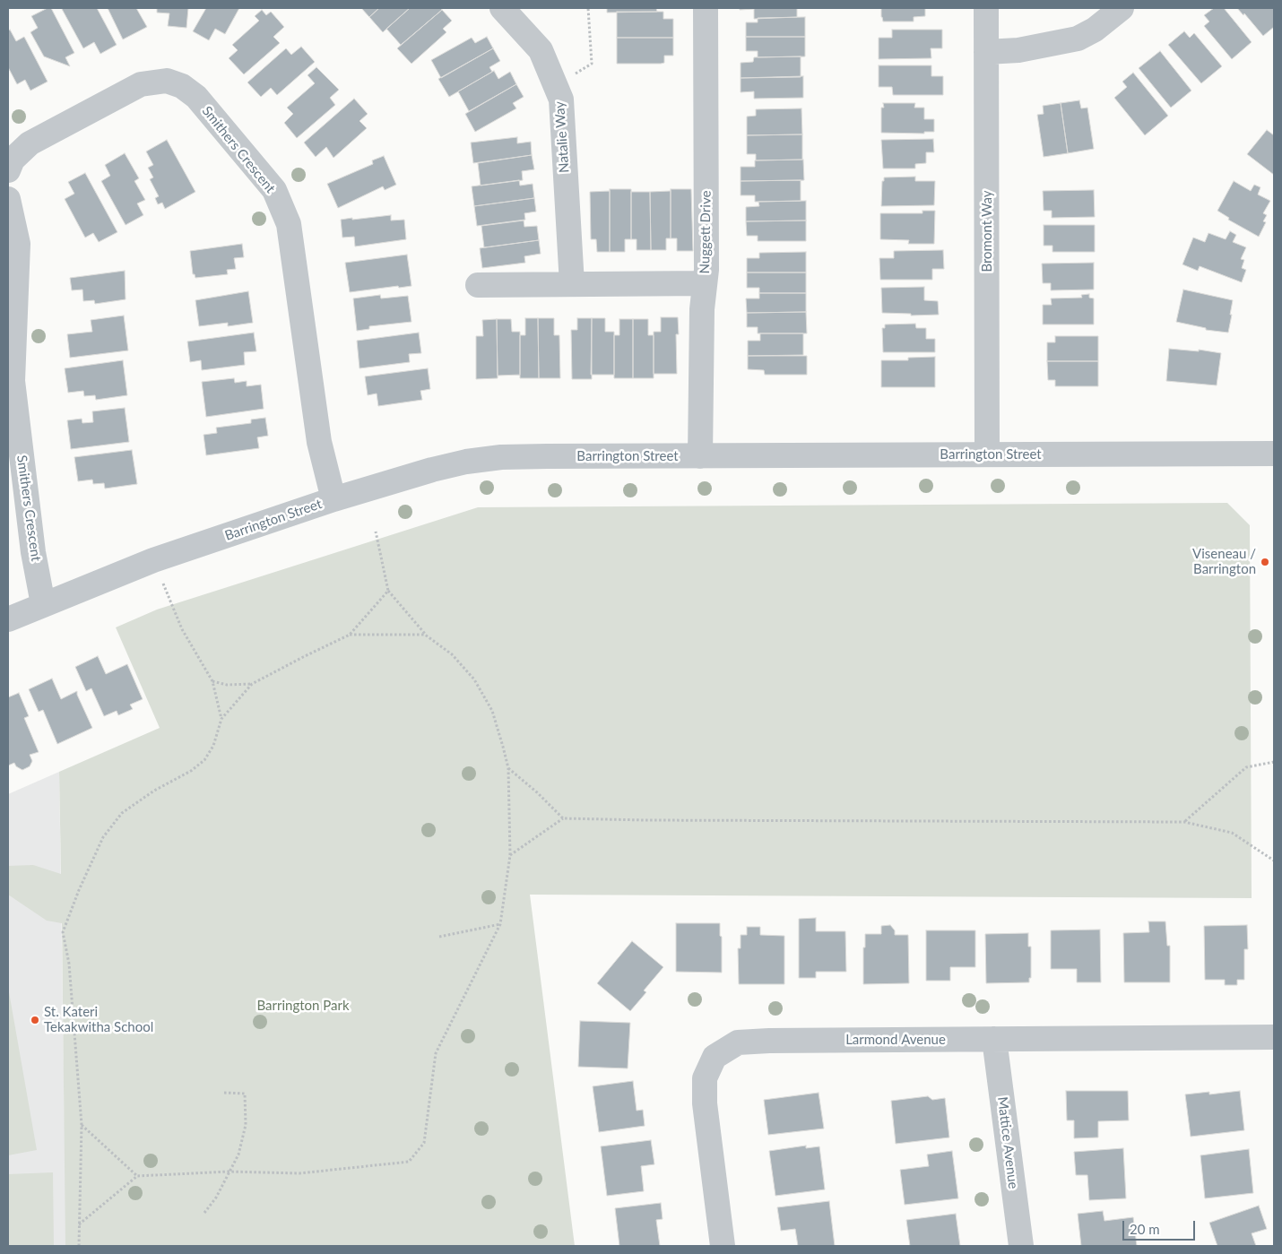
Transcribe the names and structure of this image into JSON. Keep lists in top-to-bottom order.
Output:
{
  "streets": {
    "street": [
      "Natalie Way",
      "Smithers Crescent",
      "Bromont Way",
      "Nuggett Drive",
      "Barrington Street",
      "Larmond Avenue",
      "Mattice Avenue"
    ]
  },
  "crossings": [
    ["Smithers Crescent", "Barrington Street"],
    ["Bromont Way", "Barrington Street"],
    ["Nuggett Drive", "Barrington Street"],
    ["Larmond Avenue", "Mattice Avenue"]
  ],
  "parks": ["Barrington Park"],
  "places": ["Viseneau / Barrington", "St. Kateri Tekakwitha School"],
  "scale_bar": "20 m"
}
